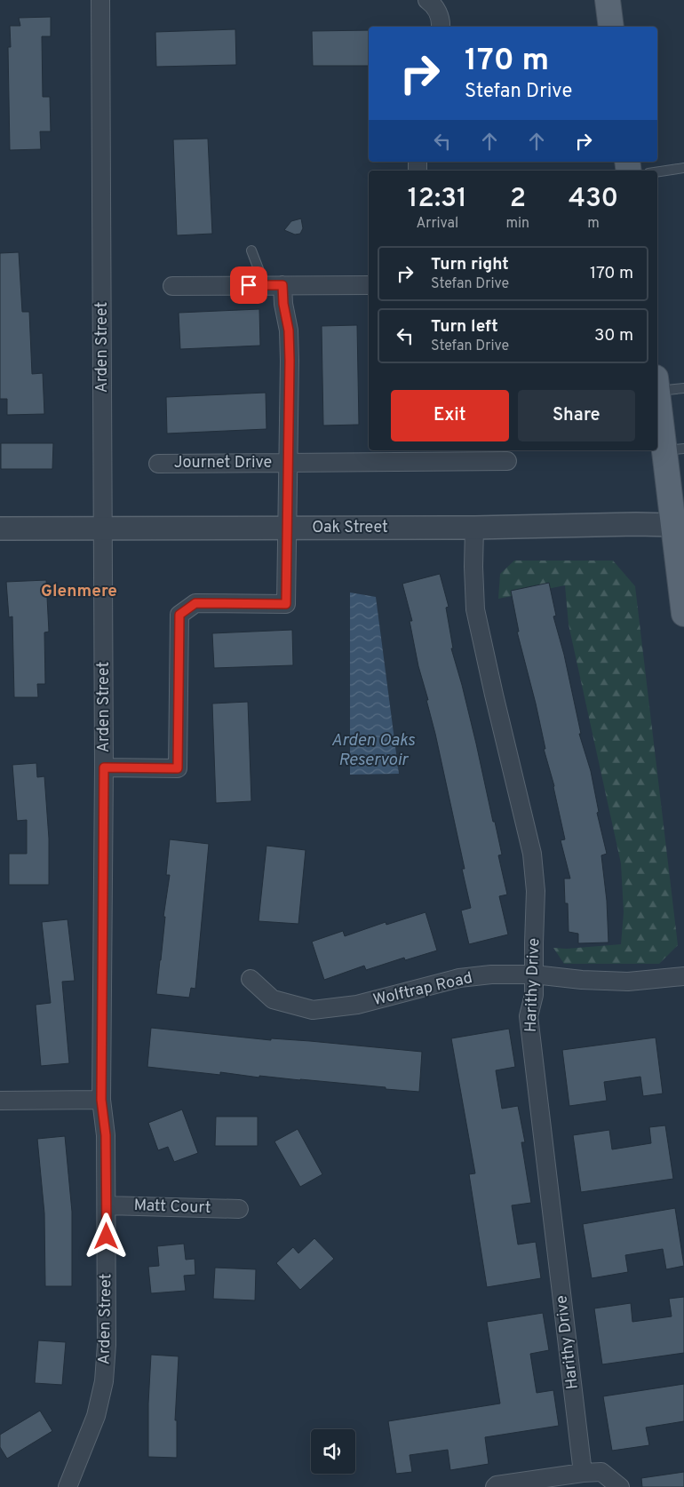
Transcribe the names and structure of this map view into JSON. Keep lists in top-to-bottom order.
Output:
{
  "streets": {
    "street": [
      "Arden Street",
      "Journet Drive",
      "Oak Street",
      "Harithy Drive",
      "Wolftrap Road",
      "Matt Court"
    ]
  },
  "crossings": [
    ["Arden Street", "Journet Drive"],
    ["Arden Street", "Oak Street"],
    ["Arden Street", "Matt Court"],
    ["Journet Drive", "Oak Street"],
    ["Oak Street", "Harithy Drive"],
    ["Harithy Drive", "Wolftrap Road"]
  ],
  "districts": ["Glenmere"],
  "water": ["Arden Oaks Reservoir"],
  "page": {
    "turn": ["170 m", "Stefan Drive"],
    "eta": [
      "12:31",
      "Arrival",
      "2",
      "min",
      "430",
      "m"
    ],
    "list": [
      {
        "name": "Turn right",
        "note": "Stefan Drive",
        "value": "170 m"
      },
      {
        "name": "Turn left",
        "note": "Stefan Drive",
        "value": "30 m"
      }
    ],
    "buttons": ["Exit", "Share"]
  }
}
